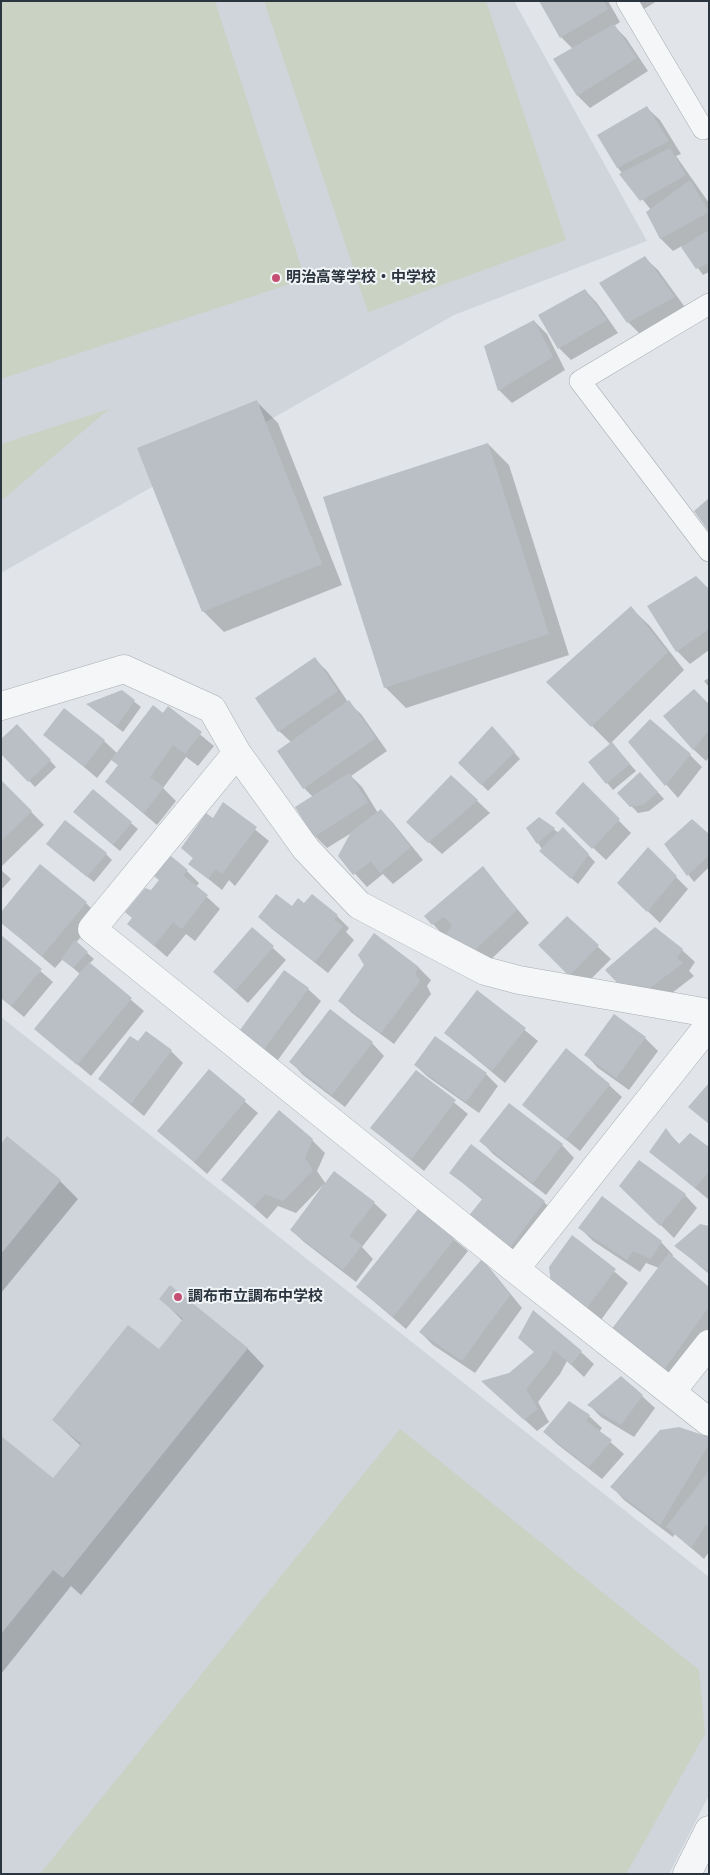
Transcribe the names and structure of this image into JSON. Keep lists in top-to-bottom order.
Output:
{
  "places": ["明治高等学校・中学校", "調布市立調布中学校"]
}
